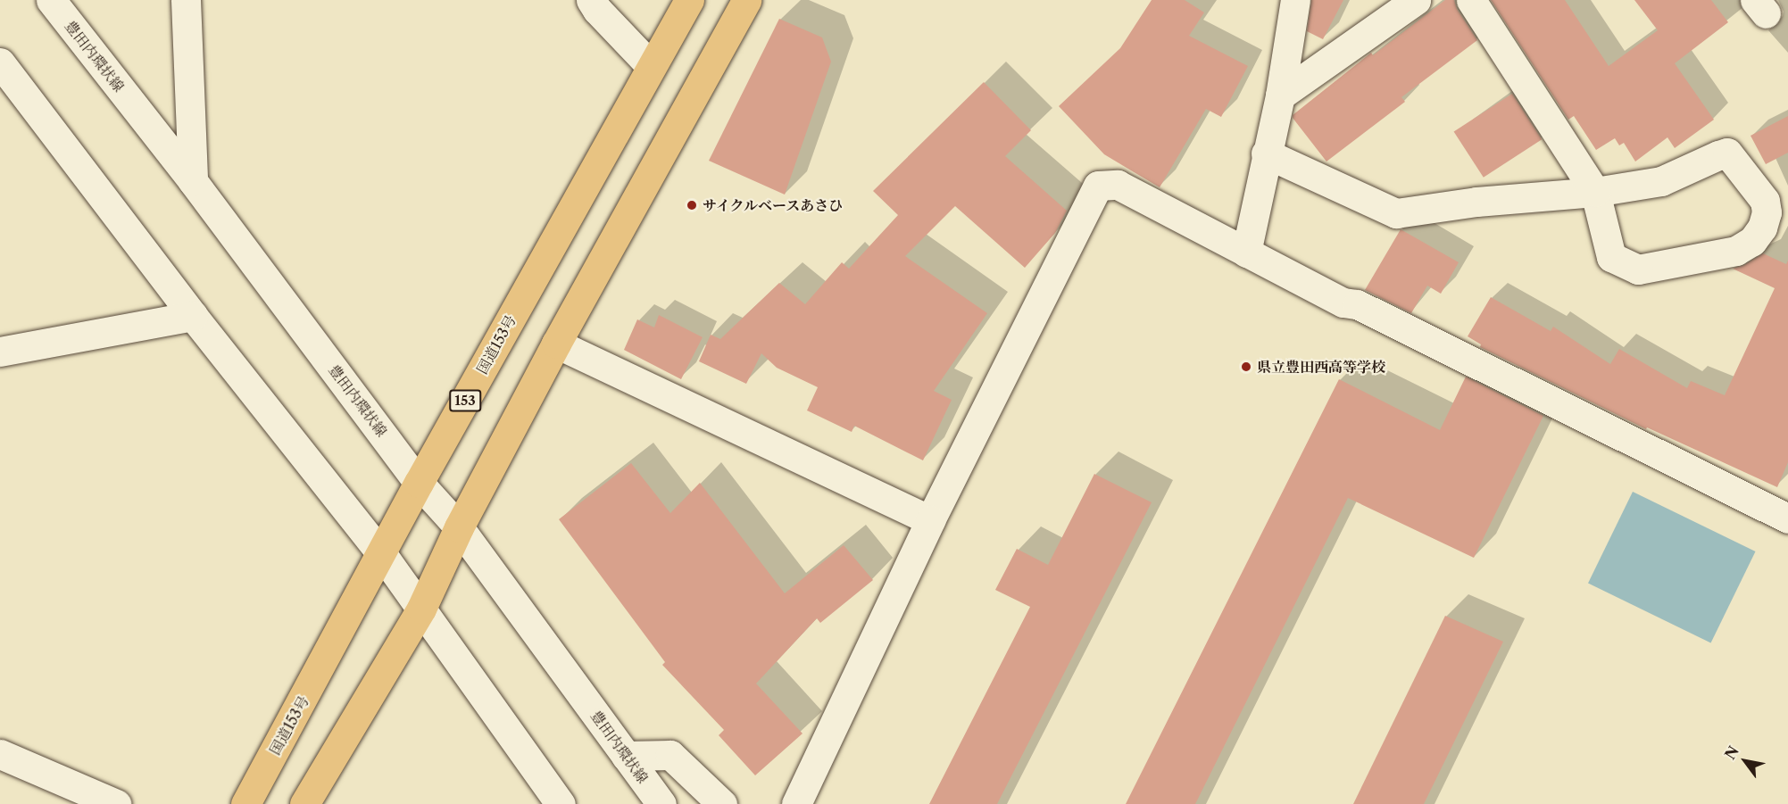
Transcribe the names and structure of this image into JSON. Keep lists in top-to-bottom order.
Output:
{
  "streets": {
    "highway": ["国道153号", "153"],
    "street": ["豊田内環状線"]
  },
  "crossings": [
    ["豊田内環状線", "国道153号"]
  ],
  "places": ["サイクルベースあさひ", "県立豊田西高等学校"],
  "north": "top left"
}
